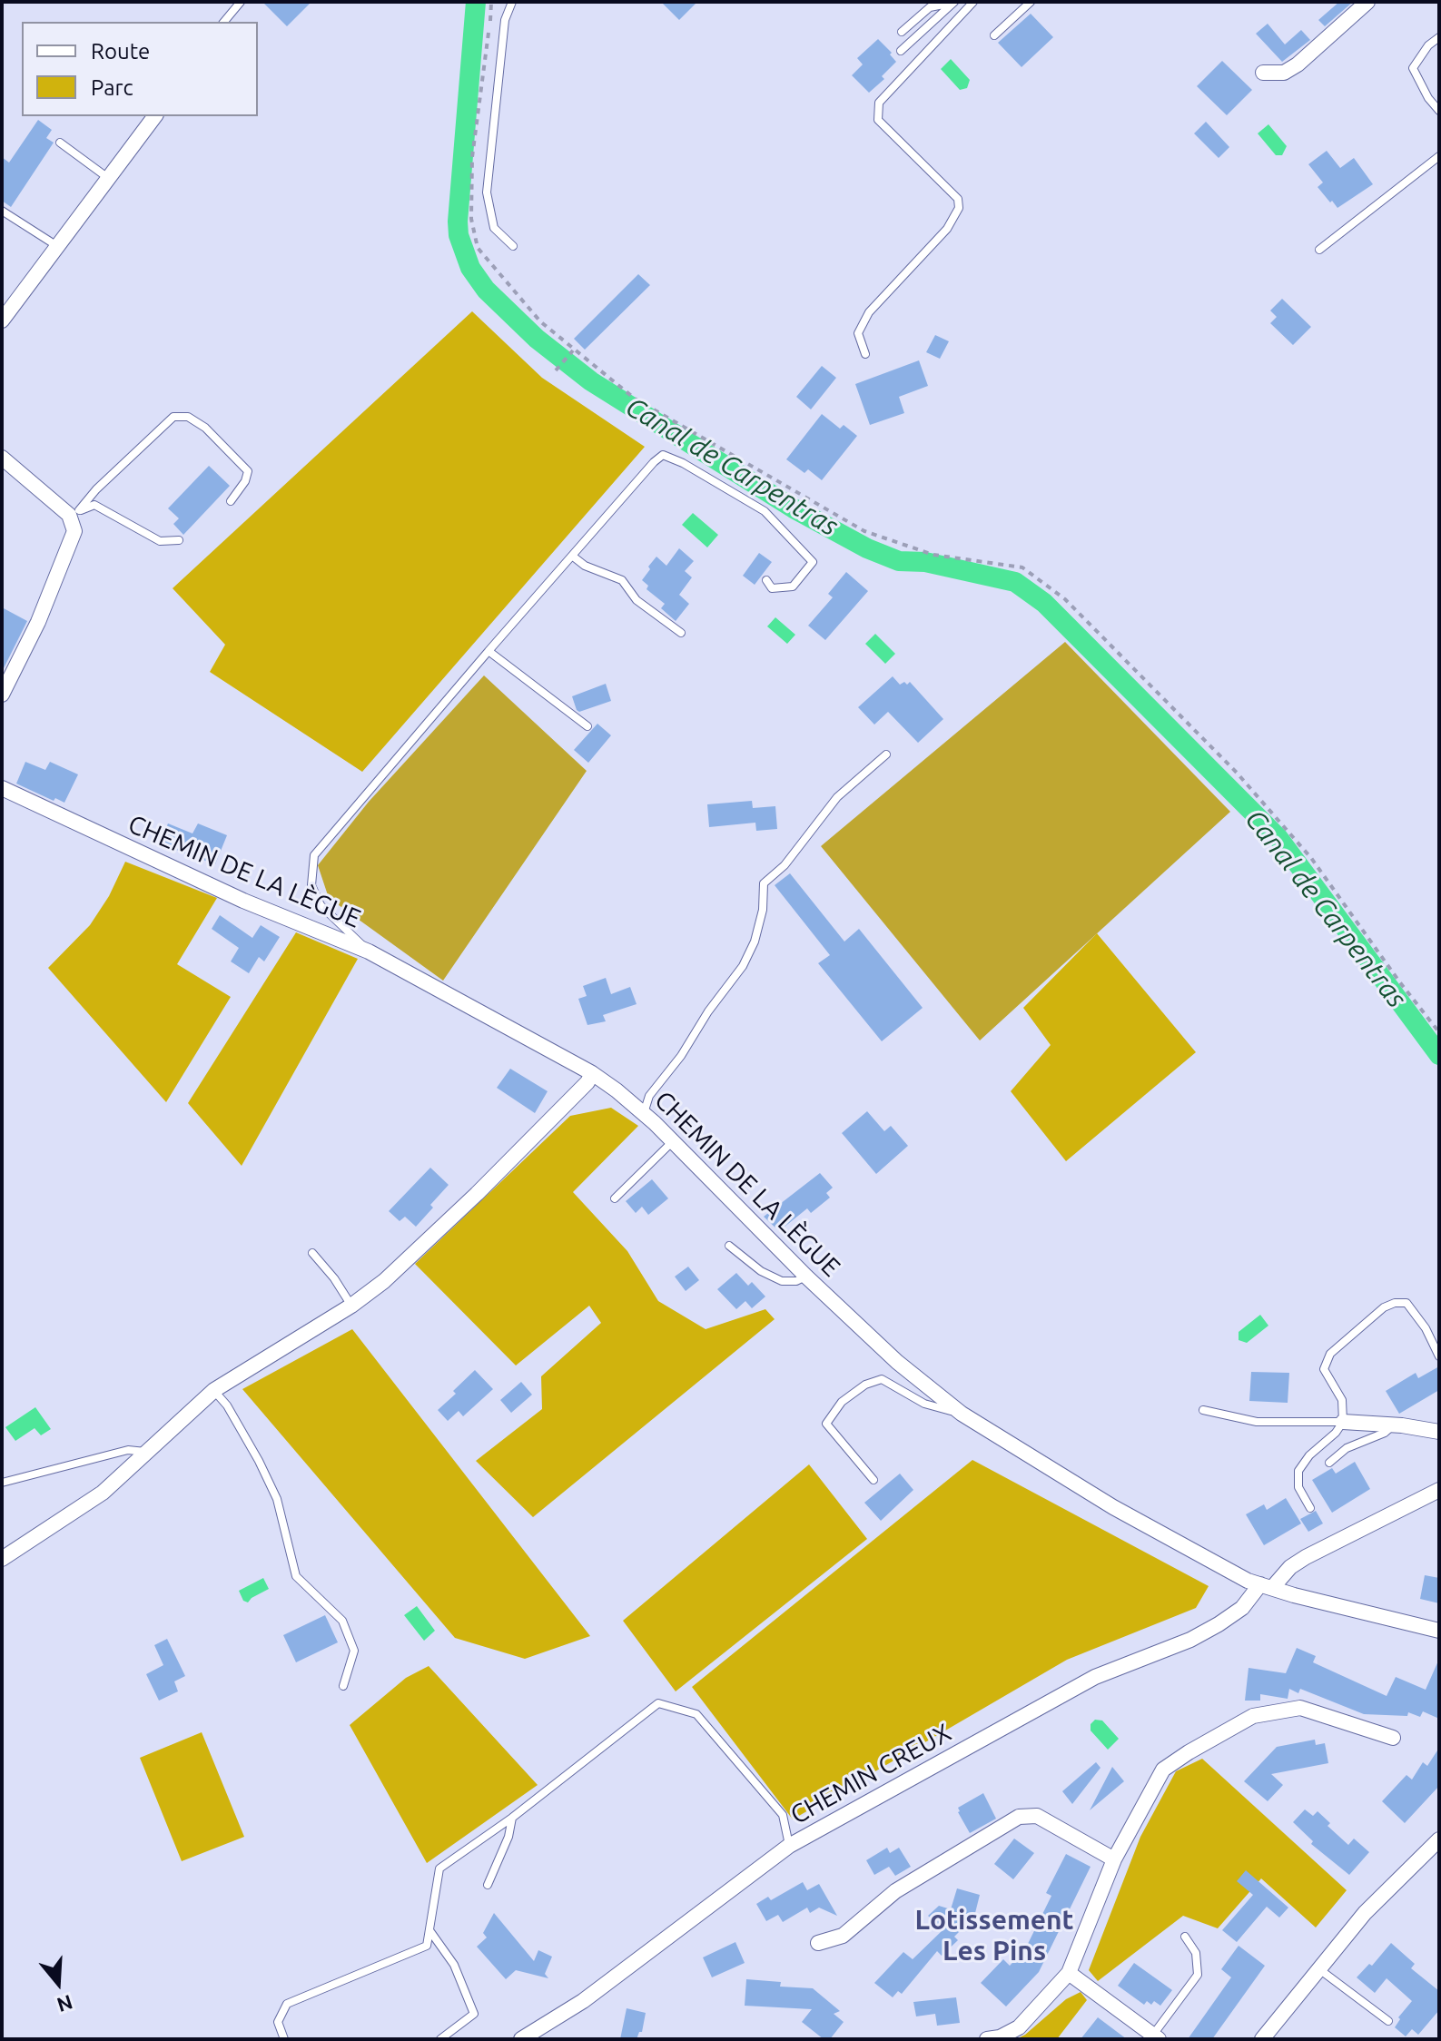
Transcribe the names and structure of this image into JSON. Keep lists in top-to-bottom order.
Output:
{
  "streets": {
    "street": ["CHEMIN DE LA LÈGUE", "CHEMIN CREUX"]
  },
  "crossings": [
    ["CHEMIN DE LA LÈGUE", "CHEMIN CREUX"]
  ],
  "districts": ["Lotissement Les Pins"],
  "water": ["Canal de Carpentras"],
  "legend": ["Route", "Parc"],
  "north": "bottom"
}
